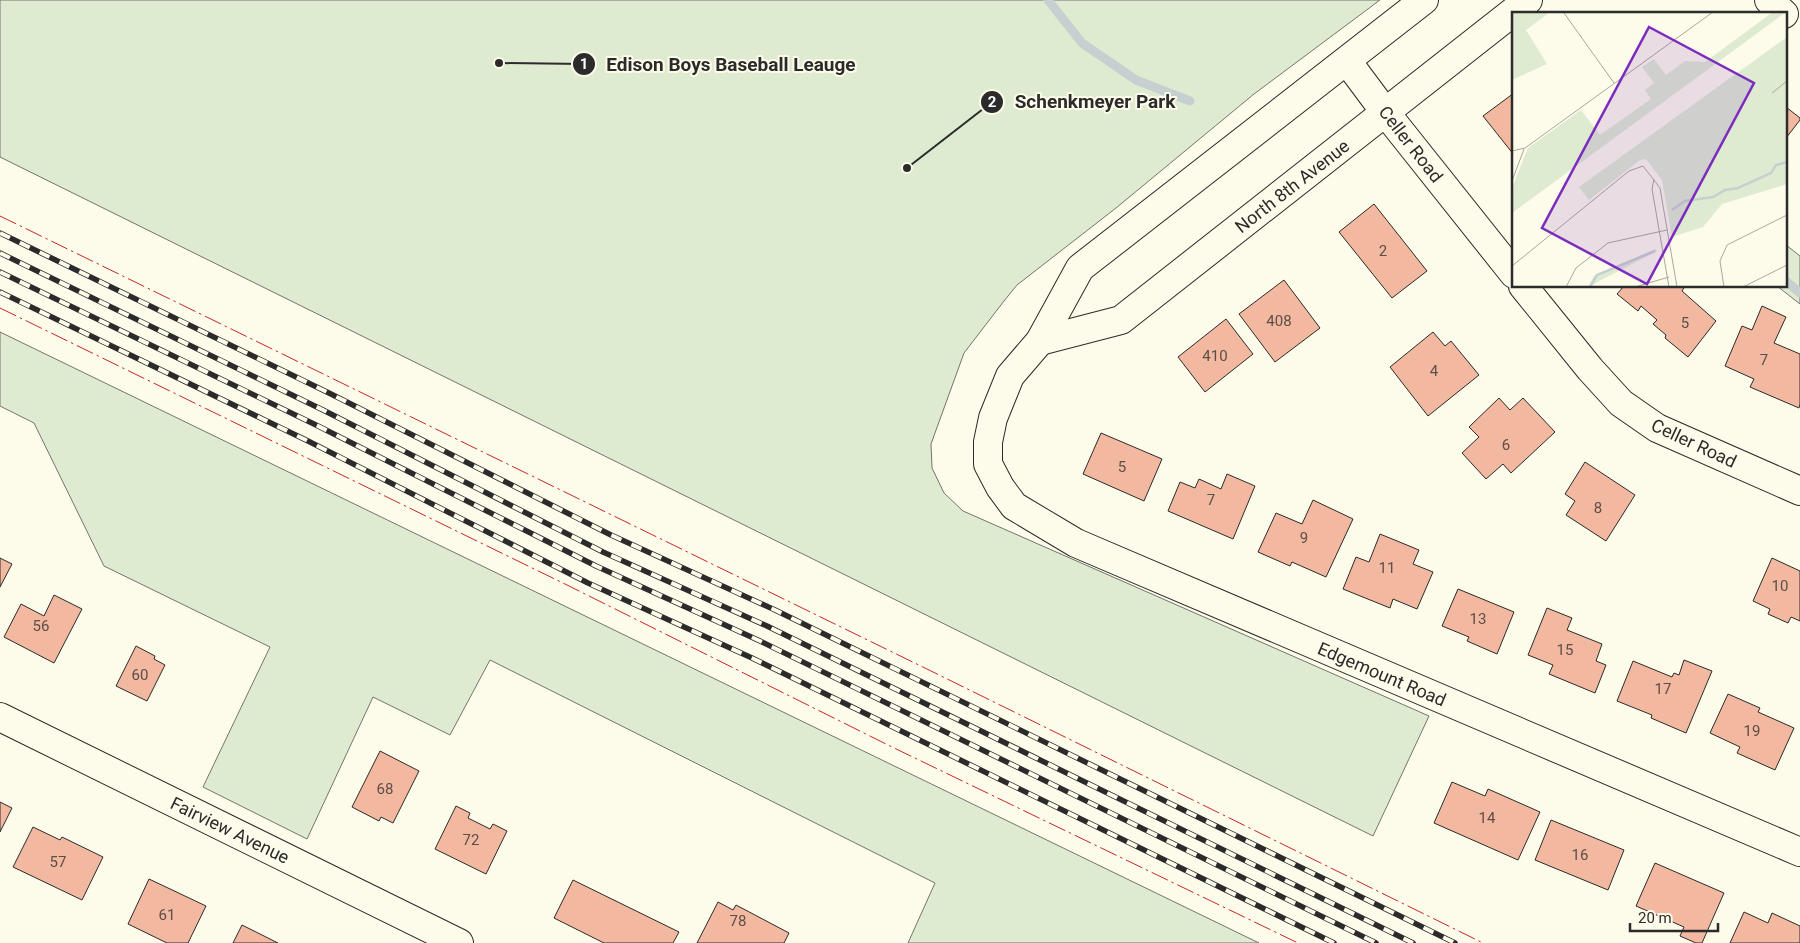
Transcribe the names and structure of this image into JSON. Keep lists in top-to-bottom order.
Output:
{
  "streets": {
    "street": [
      "Celler Road",
      "North 8th Avenue",
      "Edgemount Road",
      "Fairview Avenue"
    ]
  },
  "crossings": [
    ["Celler Road", "North 8th Avenue"],
    ["North 8th Avenue", "Edgemount Road"]
  ],
  "places": ["Edison Boys Baseball Leauge", "Schenkmeyer Park"],
  "house_numbers": [
    "2",
    "408",
    "5",
    "410",
    "7",
    "4",
    "6",
    "5",
    "7",
    "8",
    "9",
    "11",
    "10",
    "13",
    "56",
    "15",
    "60",
    "17",
    "19",
    "68",
    "14",
    "72",
    "16",
    "57",
    "61",
    "78"
  ],
  "scale_bar": "20 m"
}
